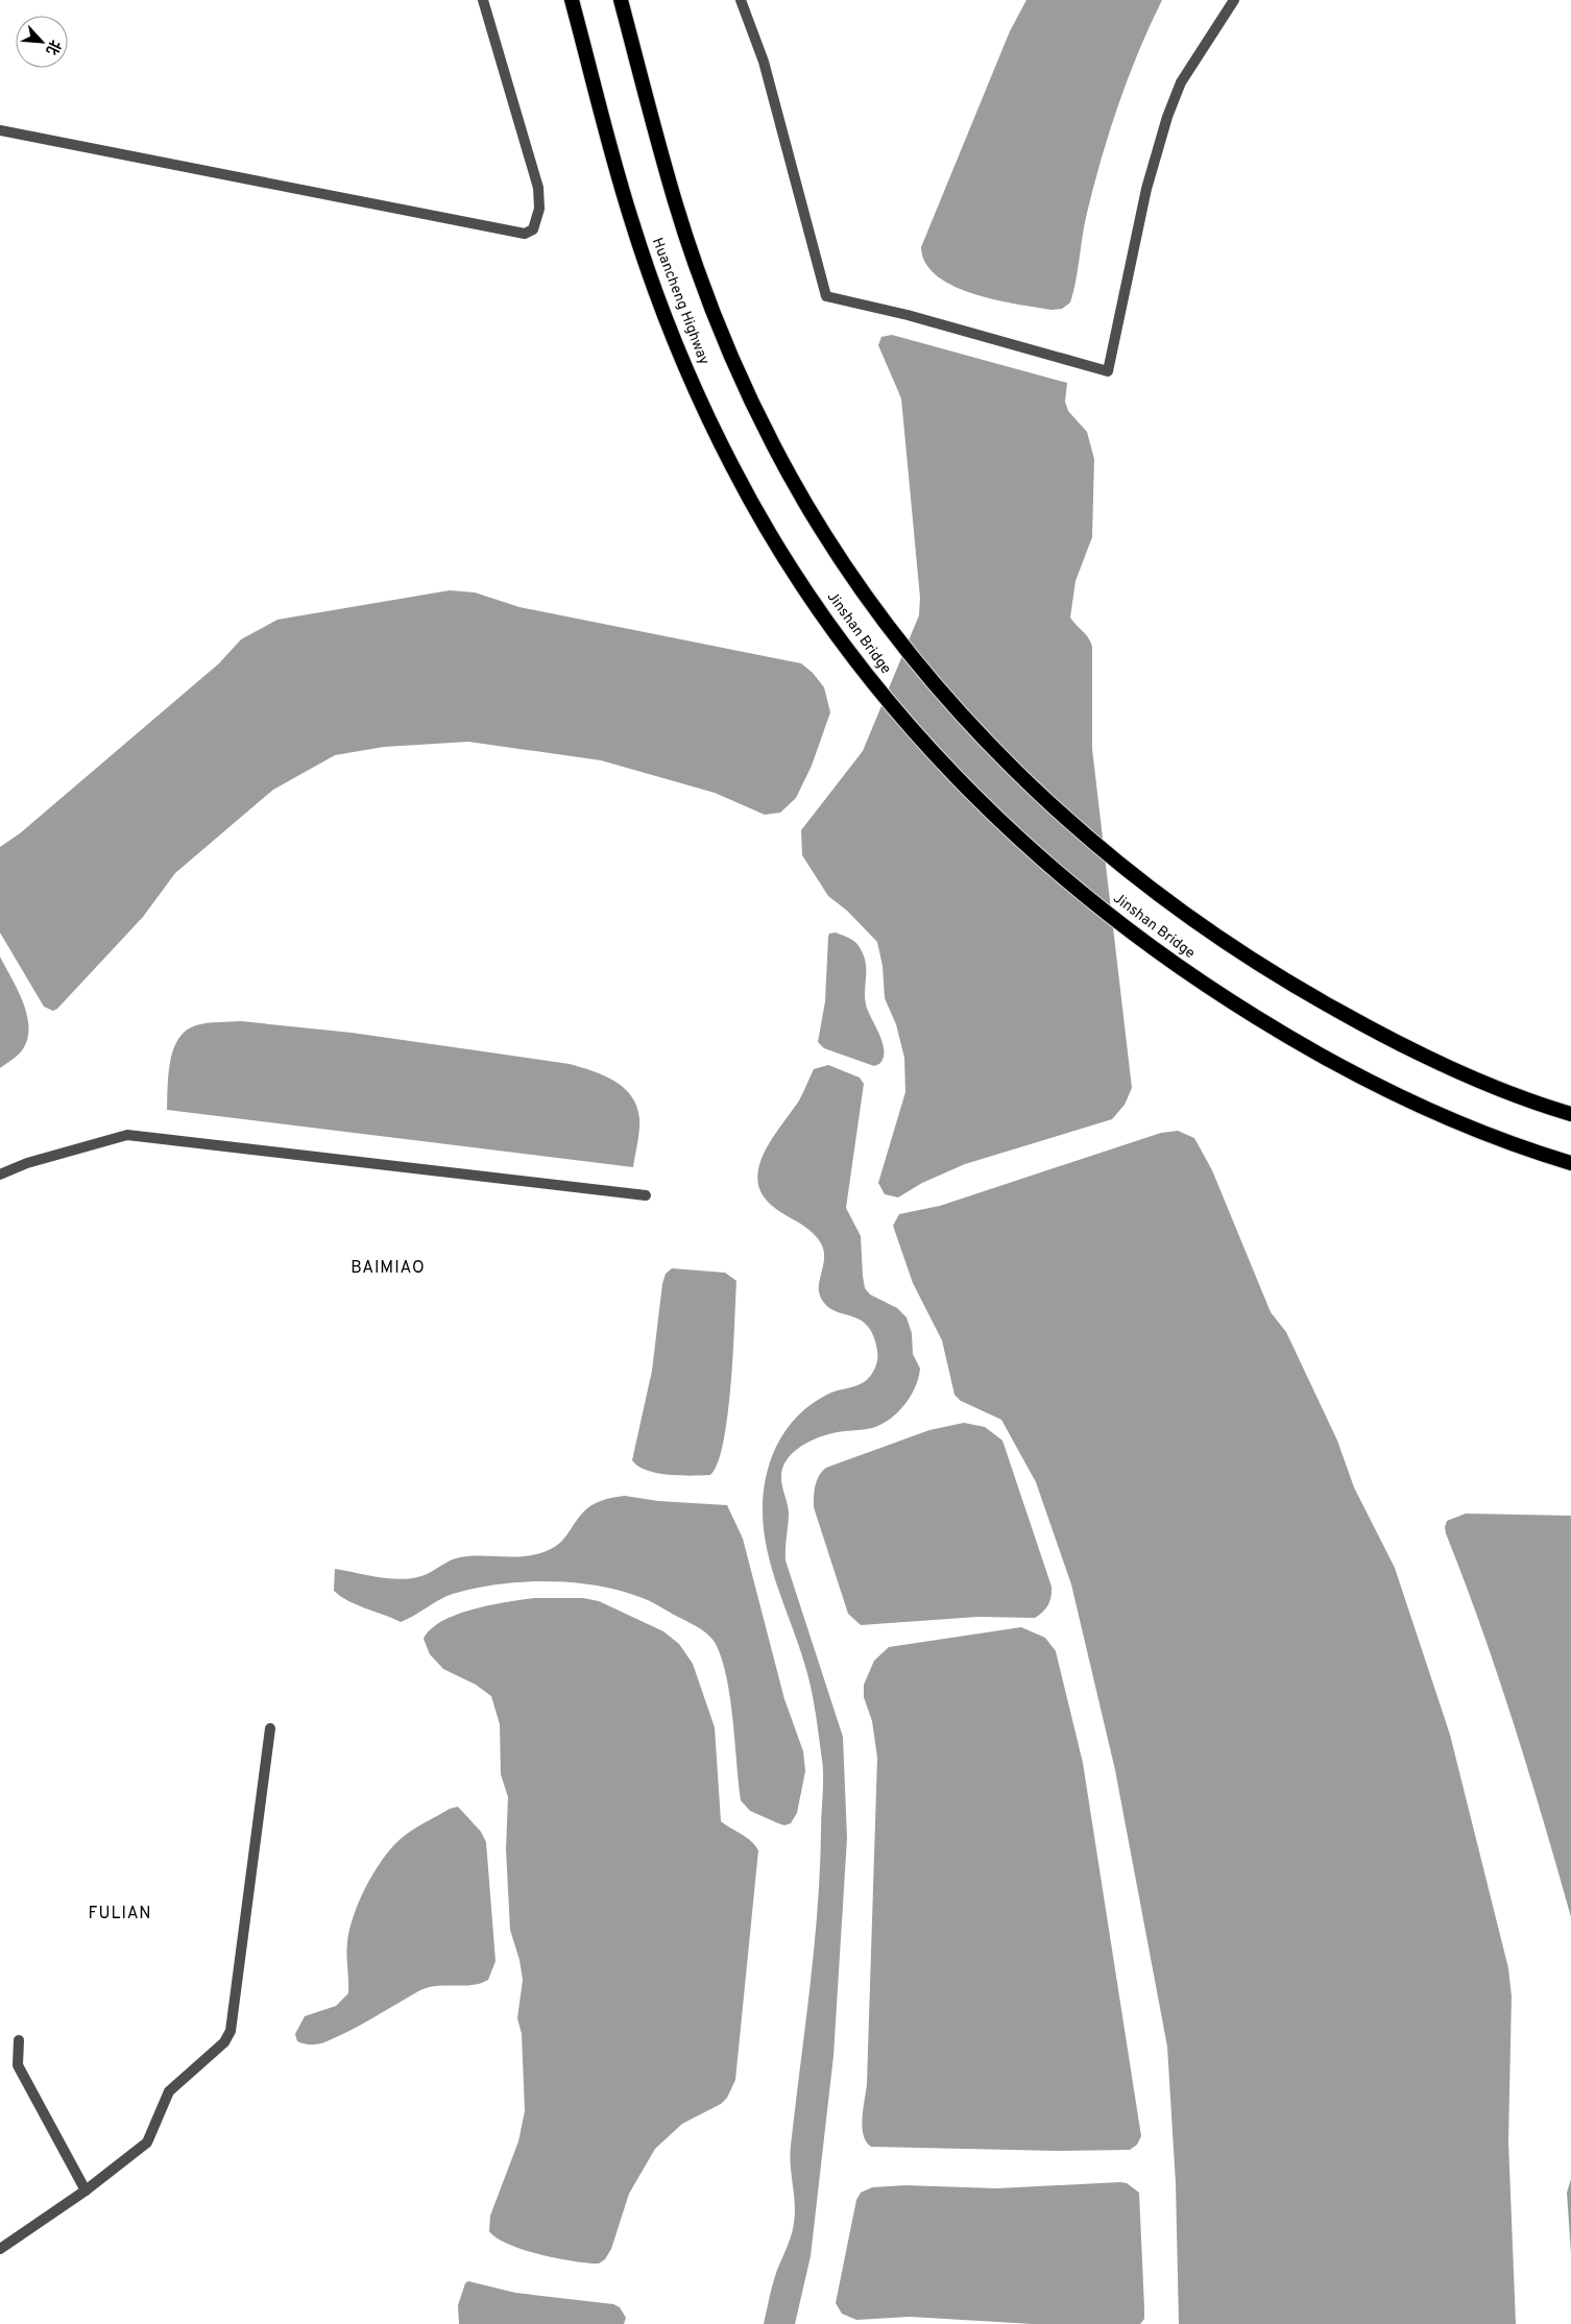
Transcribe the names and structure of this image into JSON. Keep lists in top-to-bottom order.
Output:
{
  "streets": {
    "highway": ["Huancheng Highway", "Jinshan Bridge"]
  },
  "crossings": [
    ["Huancheng Highway", "Jinshan Bridge"]
  ],
  "districts": ["BAIMIAO", "FULIAN"],
  "north": "bottom right"
}
